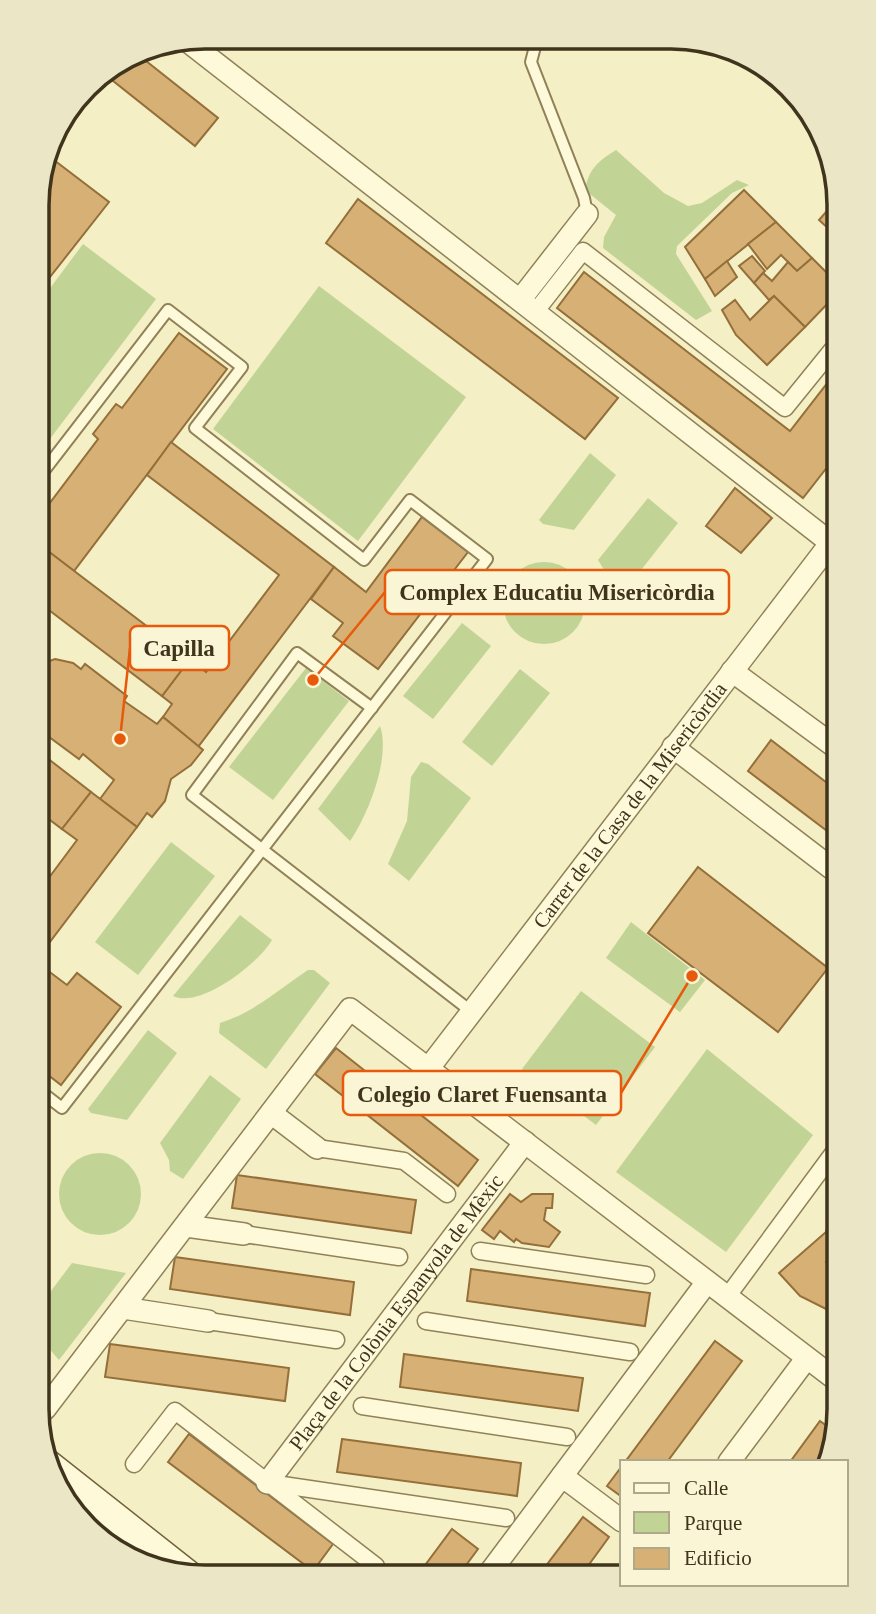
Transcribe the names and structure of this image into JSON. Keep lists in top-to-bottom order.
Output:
{
  "streets": {
    "street": ["Carrer de la Casa de la Misericòrdia", "Plaça de la Colònia Espanyola de Mèxic"]
  },
  "places": ["Complex Educatiu Misericòrdia", "Capilla", "Colegio Claret Fuensanta"],
  "legend": ["Calle", "Parque", "Edificio"]
}
